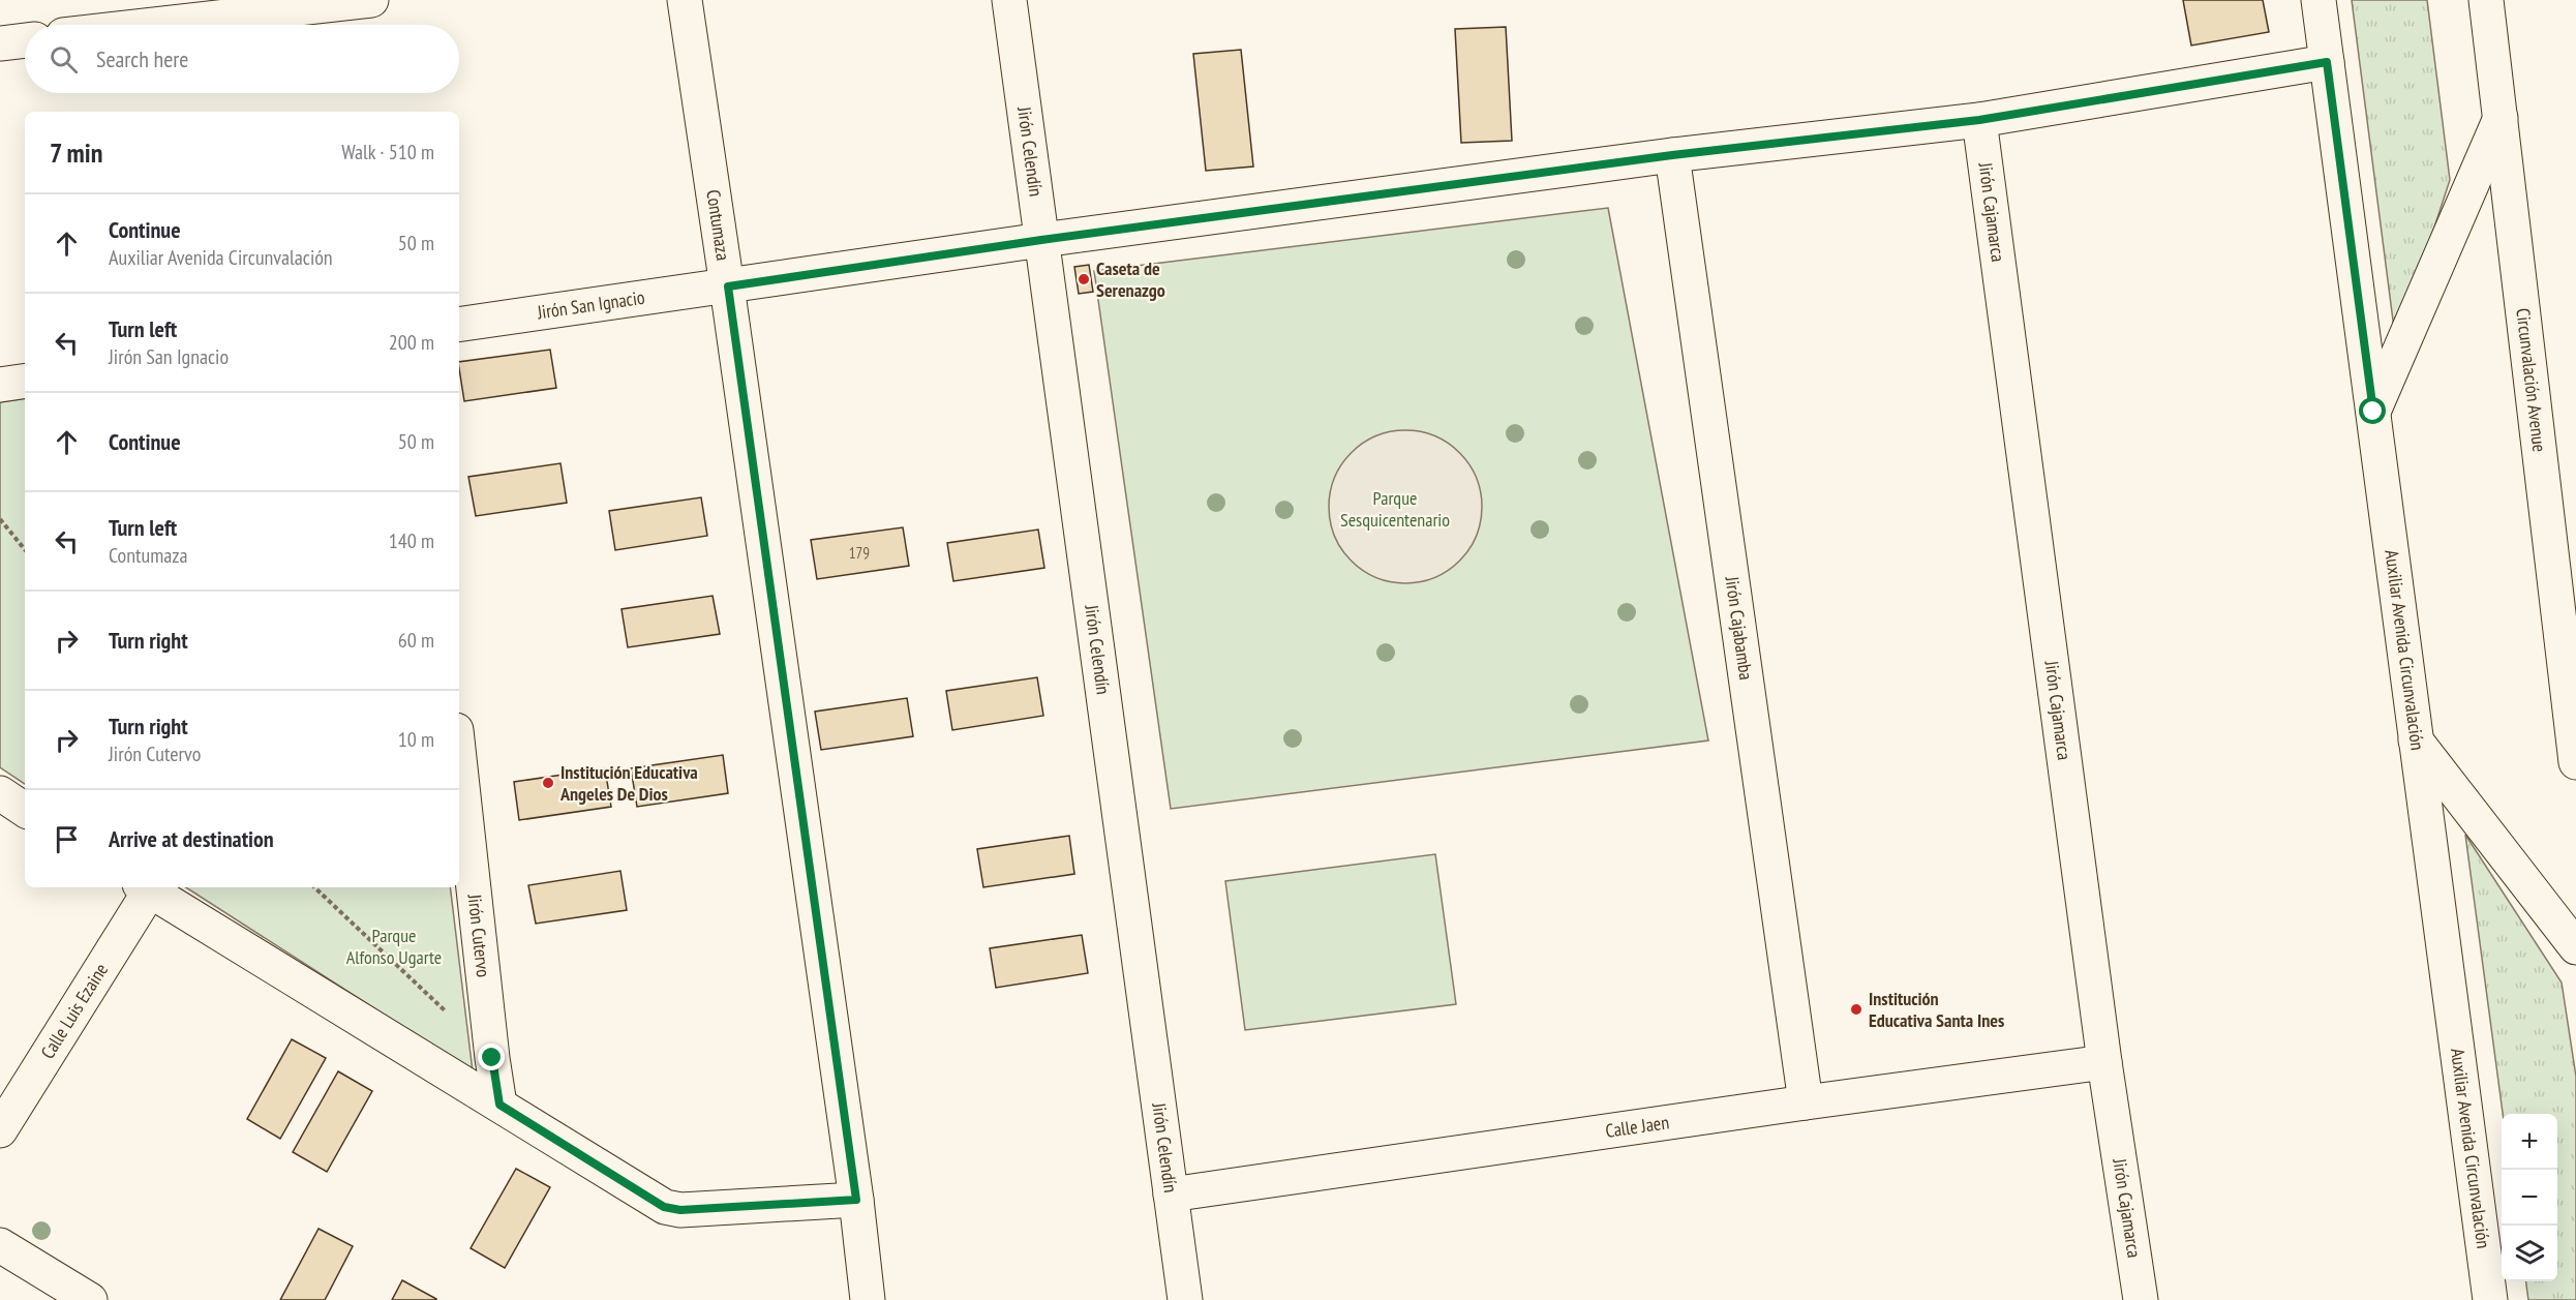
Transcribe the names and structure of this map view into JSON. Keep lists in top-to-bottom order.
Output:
{
  "streets": {
    "street": [
      "Jirón Celendín",
      "Jirón Cajamarca",
      "Contumaza",
      "Jirón San Ignacio",
      "Circunvalación Avenue",
      "Jirón Cajabamba",
      "Auxiliar Avenida Circunvalación",
      "Jirón Cutervo",
      "Calle Luis Ezaine",
      "Calle Jaen"
    ]
  },
  "crossings": [
    ["Jirón Celendín", "Jirón San Ignacio"],
    ["Jirón Celendín", "Calle Jaen"],
    ["Jirón Cajamarca", "Calle Jaen"],
    ["Contumaza", "Jirón San Ignacio"],
    ["Jirón Cajabamba", "Calle Jaen"]
  ],
  "parks": ["Parque Sesquicentenario", "Parque Alfonso Ugarte"],
  "places": ["Caseta de Serenazgo", "Institución Educativa Angeles De Dios", "Institución Educativa Santa Ines"],
  "house_numbers": ["179"],
  "page": {
    "search": "Search here",
    "heading": ["7 min", "Walk · 510 m"],
    "list": [
      ["Continue", "Auxiliar Avenida Circunvalación", "50 m"],
      ["Turn left", "Jirón San Ignacio", "200 m"],
      ["Continue", "50 m"],
      ["Turn left", "Contumaza", "140 m"],
      ["Turn right", "60 m"],
      ["Turn right", "Jirón Cutervo", "10 m"],
      "Arrive at destination"
    ],
    "map_buttons": ["+", "−"]
  }
}
